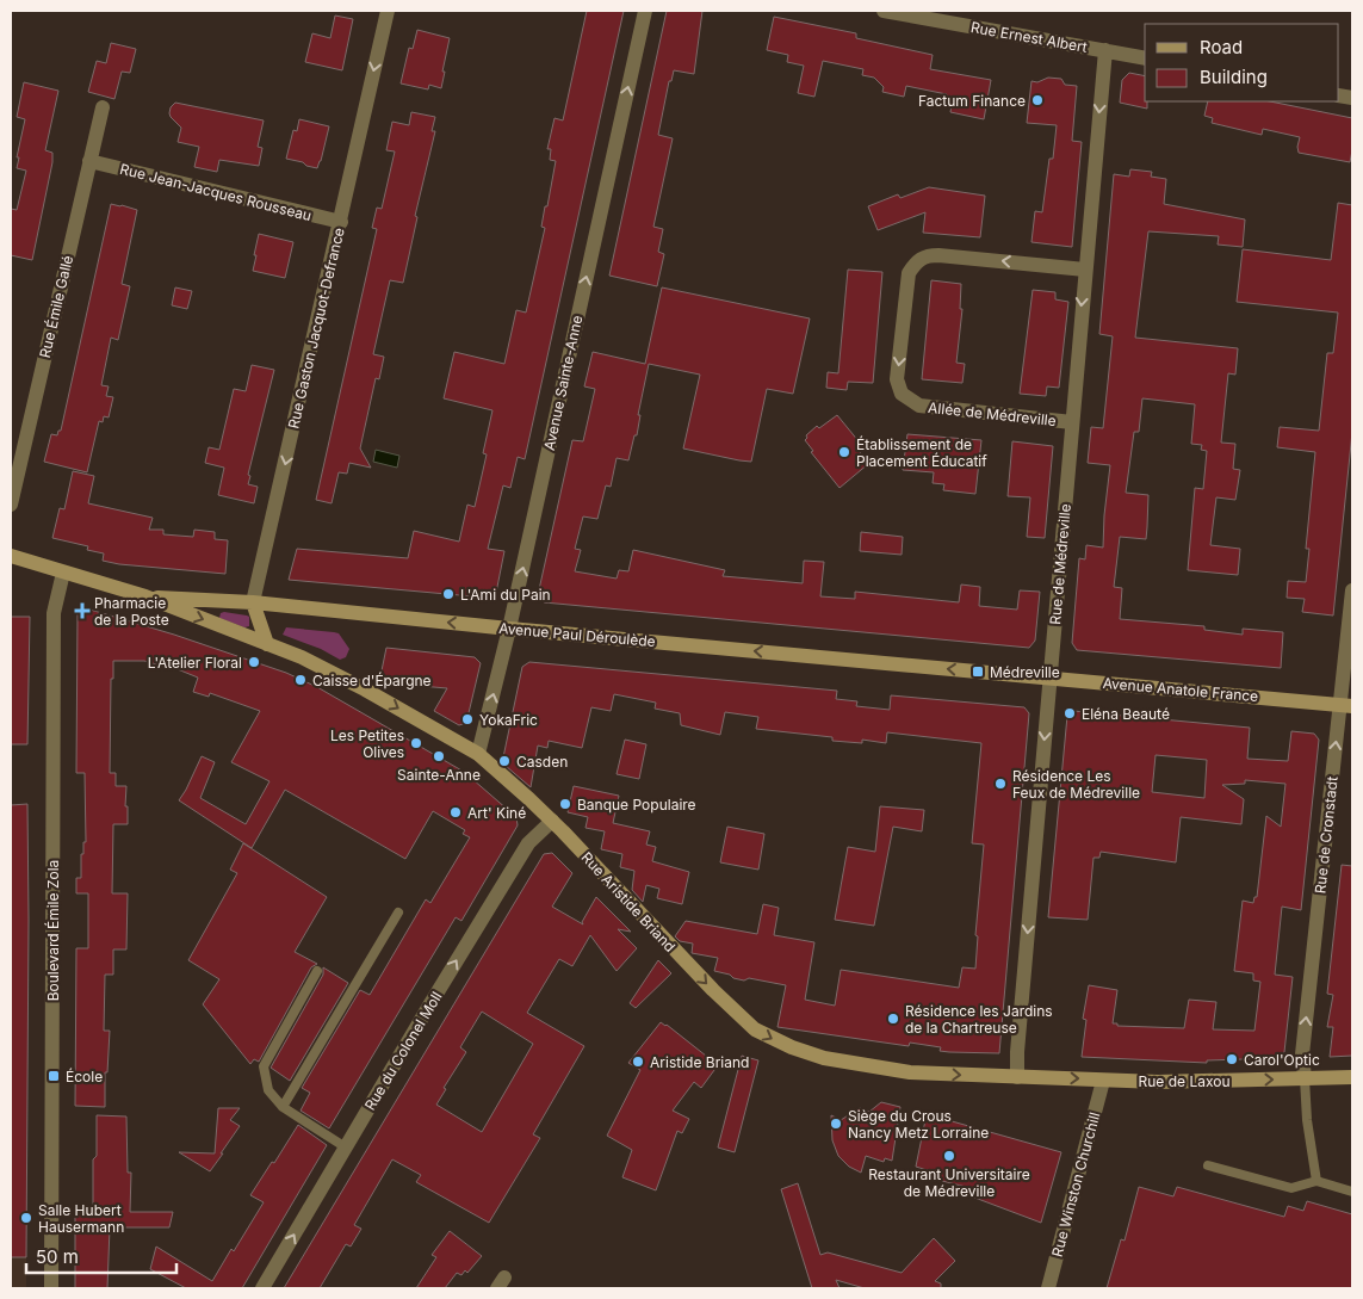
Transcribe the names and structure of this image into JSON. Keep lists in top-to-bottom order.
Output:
{
  "streets": {
    "main road": [
      "Avenue Paul Déroulède",
      "Avenue Anatole France",
      "Rue Aristide Briand",
      "Rue de Laxou"
    ],
    "street": [
      "Rue Ernest Albert",
      "Rue Jean-Jacques Rousseau",
      "Rue Émile Gallé",
      "Rue Gaston Jacquot-Defrance",
      "Avenue Sainte-Anne",
      "Allée de Médreville",
      "Rue de Médreville",
      "Rue de Cronstadt",
      "Boulevard Émile Zola",
      "Rue du Colonel Moll",
      "Rue Winston Churchill"
    ]
  },
  "crossings": [
    ["Rue Ernest Albert", "Rue de Médreville"],
    ["Rue Jean-Jacques Rousseau", "Rue Émile Gallé"],
    ["Rue Jean-Jacques Rousseau", "Rue Gaston Jacquot-Defrance"],
    ["Rue Gaston Jacquot-Defrance", "Avenue Paul Déroulède"],
    ["Avenue Sainte-Anne", "Avenue Paul Déroulède"],
    ["Avenue Sainte-Anne", "Rue Aristide Briand"],
    ["Allée de Médreville", "Rue de Médreville"],
    ["Rue de Médreville", "Avenue Anatole France"],
    ["Rue de Médreville", "Rue Aristide Briand"],
    ["Rue de Médreville", "Rue de Laxou"],
    ["Avenue Paul Déroulède", "Avenue Anatole France"],
    ["Avenue Paul Déroulède", "Rue Aristide Briand"],
    ["Avenue Paul Déroulède", "Boulevard Émile Zola"],
    ["Avenue Anatole France", "Rue de Cronstadt"],
    ["Rue de Cronstadt", "Rue de Laxou"],
    ["Rue Aristide Briand", "Rue du Colonel Moll"],
    ["Rue Aristide Briand", "Rue de Laxou"],
    ["Rue de Laxou", "Rue Winston Churchill"]
  ],
  "one_way": [
    "Rue Gaston Jacquot-Defrance",
    "Avenue Sainte-Anne",
    "Rue de Médreville",
    "Rue de Cronstadt",
    "Rue Aristide Briand",
    "Rue du Colonel Moll",
    "Rue de Laxou"
  ],
  "places": {
    "other": [
      "Factum Finance",
      "Établissement de Placement Éducatif",
      "L'Ami du Pain",
      "L'Atelier Floral",
      "Caisse d'Épargne",
      "Eléna Beauté",
      "YokaFric",
      "Les Petites Olives",
      "Sainte-Anne",
      "Casden",
      "Résidence Les Feux de Médreville",
      "Banque Populaire",
      "Art' Kiné",
      "Résidence les Jardins de la Chartreuse",
      "Carol'Optic",
      "Aristide Briand",
      "Siège du Crous Nancy Metz Lorraine",
      "Restaurant Universitaire de Médreville",
      "Salle Hubert Hausermann"
    ],
    "health": ["Pharmacie de la Poste"],
    "transit": ["Médreville", "École"]
  },
  "legend": ["Road", "Building"],
  "scale_bar": "50 m"
}
